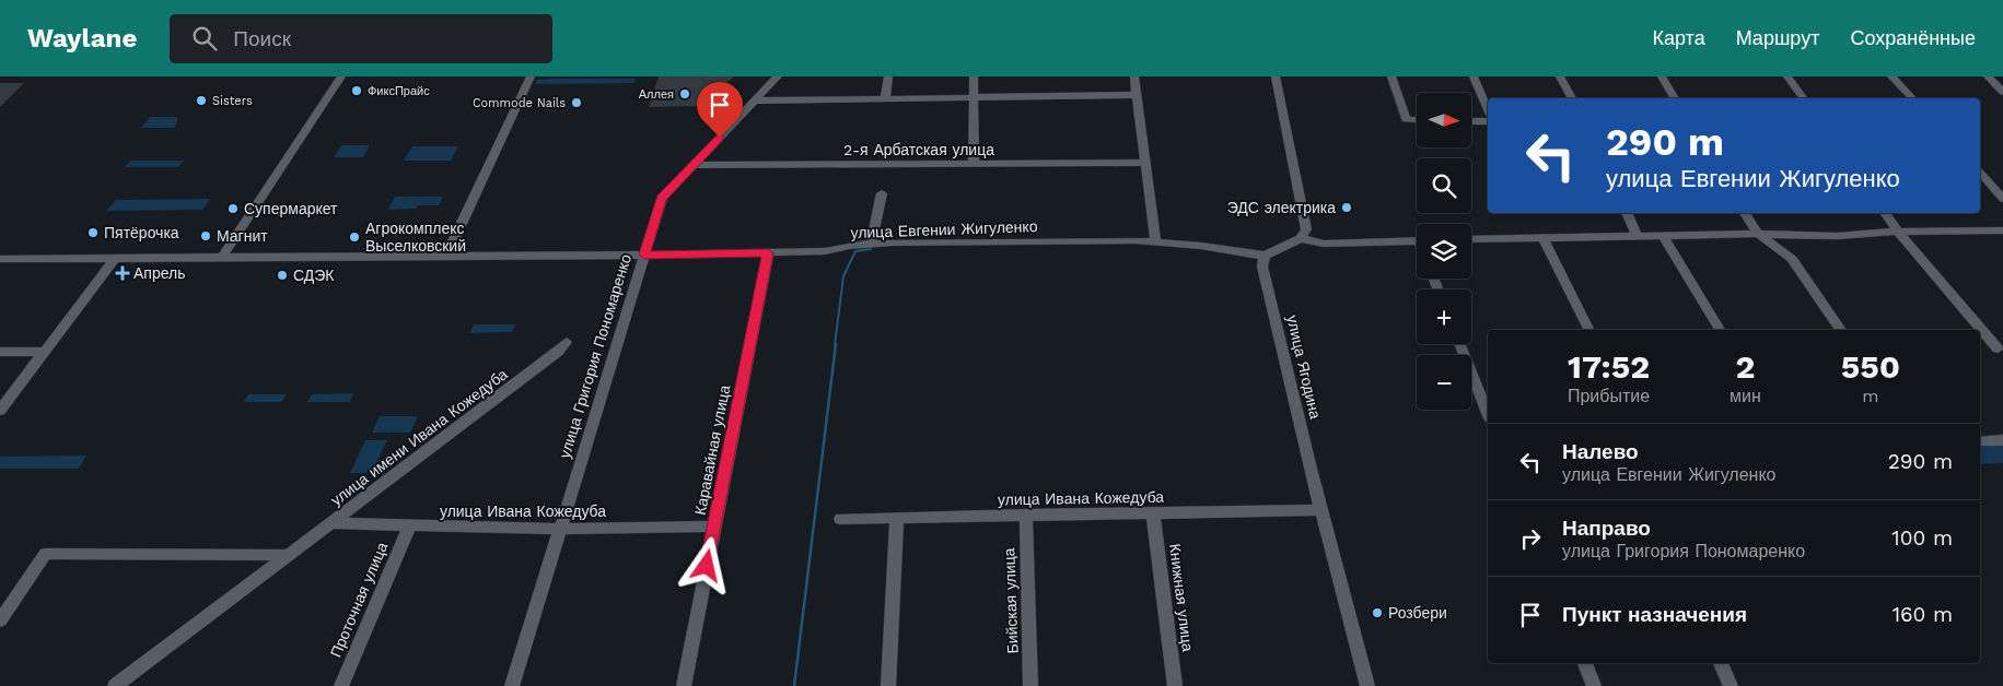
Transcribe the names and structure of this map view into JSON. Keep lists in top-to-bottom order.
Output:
{
  "streets": {
    "street": [
      "2-я Арбатская улица",
      "улица Евгении Жигуленко",
      "улица Григория Пономаренко",
      "улица Ягодина",
      "улица имени Ивана Кожедуба",
      "Каравайная улица",
      "улица Ивана Кожедуба",
      "Книжная улица",
      "Проточная улица",
      "Бийская улица"
    ]
  },
  "crossings": [
    ["2-я Арбатская улица", "улица Григория Пономаренко"],
    ["улица Евгении Жигуленко", "улица Григория Пономаренко"],
    ["улица Евгении Жигуленко", "улица Ягодина"],
    ["улица Евгении Жигуленко", "Каравайная улица"],
    ["улица Григория Пономаренко", "улица Ивана Кожедуба"],
    ["улица Ягодина", "улица Ивана Кожедуба"],
    ["улица имени Ивана Кожедуба", "улица Ивана Кожедуба"],
    ["Каравайная улица", "улица Ивана Кожедуба"],
    ["улица Ивана Кожедуба", "Книжная улица"],
    ["улица Ивана Кожедуба", "Проточная улица"],
    ["улица Ивана Кожедуба", "Бийская улица"]
  ],
  "places": {
    "other": [
      "ФиксПрайс",
      "Аллея",
      "Sisters",
      "Commode Nails",
      "ЭДС электрика",
      "Супермаркет",
      "Пятёрочка",
      "Магнит",
      "Агрокомплекс Выселковский",
      "СДЭК",
      "Розбери"
    ],
    "health": ["Апрель"]
  },
  "north": "right",
  "page": {
    "header": "Waylane",
    "search": "Поиск",
    "nav": ["Карта", "Маршрут", "Сохранённые"],
    "map_buttons": ["+", "−"],
    "turn": ["290 m", "улица Евгении Жигуленко"],
    "eta": [
      "17:52",
      "Прибытие",
      "2",
      "мин",
      "550",
      "m"
    ],
    "list": [
      {
        "name": "Налево",
        "note": "улица Евгении Жигуленко",
        "value": "290 m"
      },
      {
        "name": "Направо",
        "note": "улица Григория Пономаренко",
        "value": "100 m"
      },
      {
        "name": "Пункт назначения",
        "value": "160 m"
      }
    ]
  }
}
